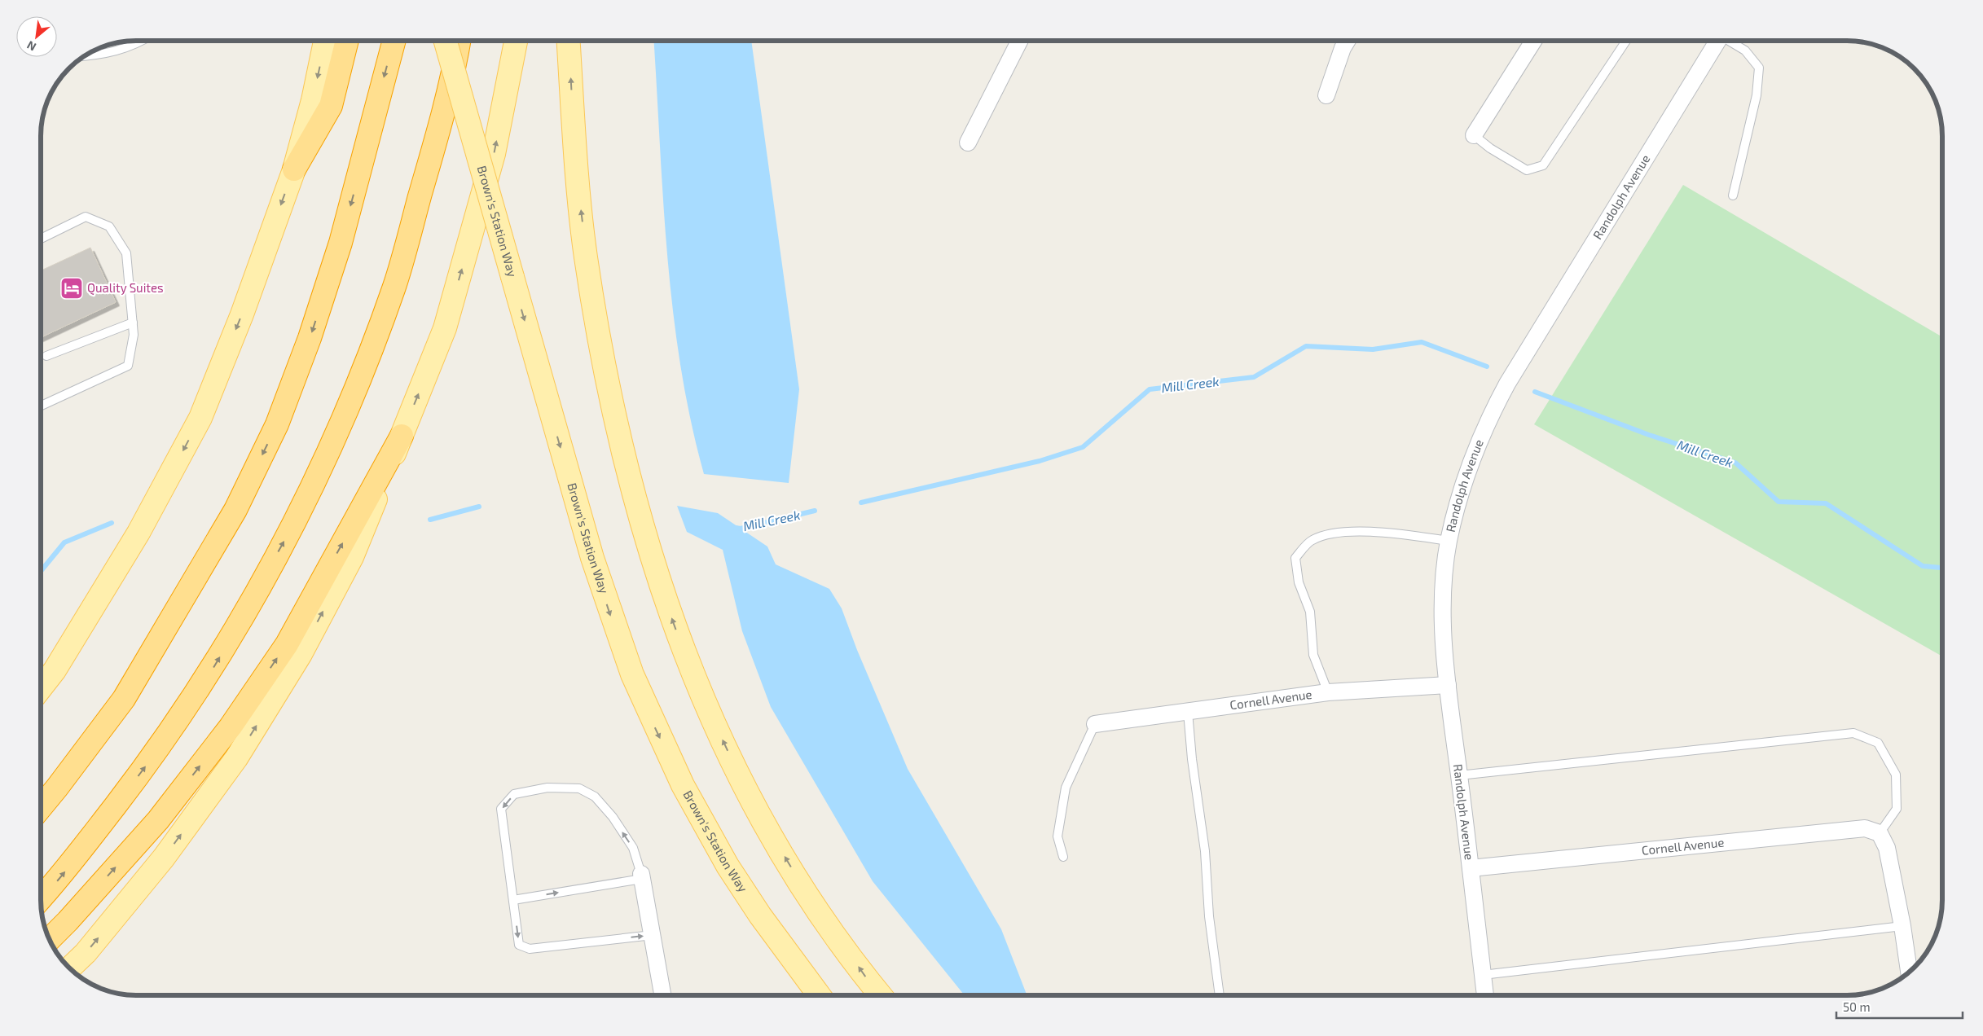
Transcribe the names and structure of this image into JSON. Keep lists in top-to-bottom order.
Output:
{
  "streets": {
    "main road": ["Brown's Station Way"],
    "street": ["Randolph Avenue", "Cornell Avenue"]
  },
  "crossings": [
    ["Randolph Avenue", "Cornell Avenue"]
  ],
  "water": ["Mill Creek"],
  "places": {
    "hotel": ["Quality Suites"]
  },
  "scale_bar": "50 m",
  "north": "bottom left"
}
